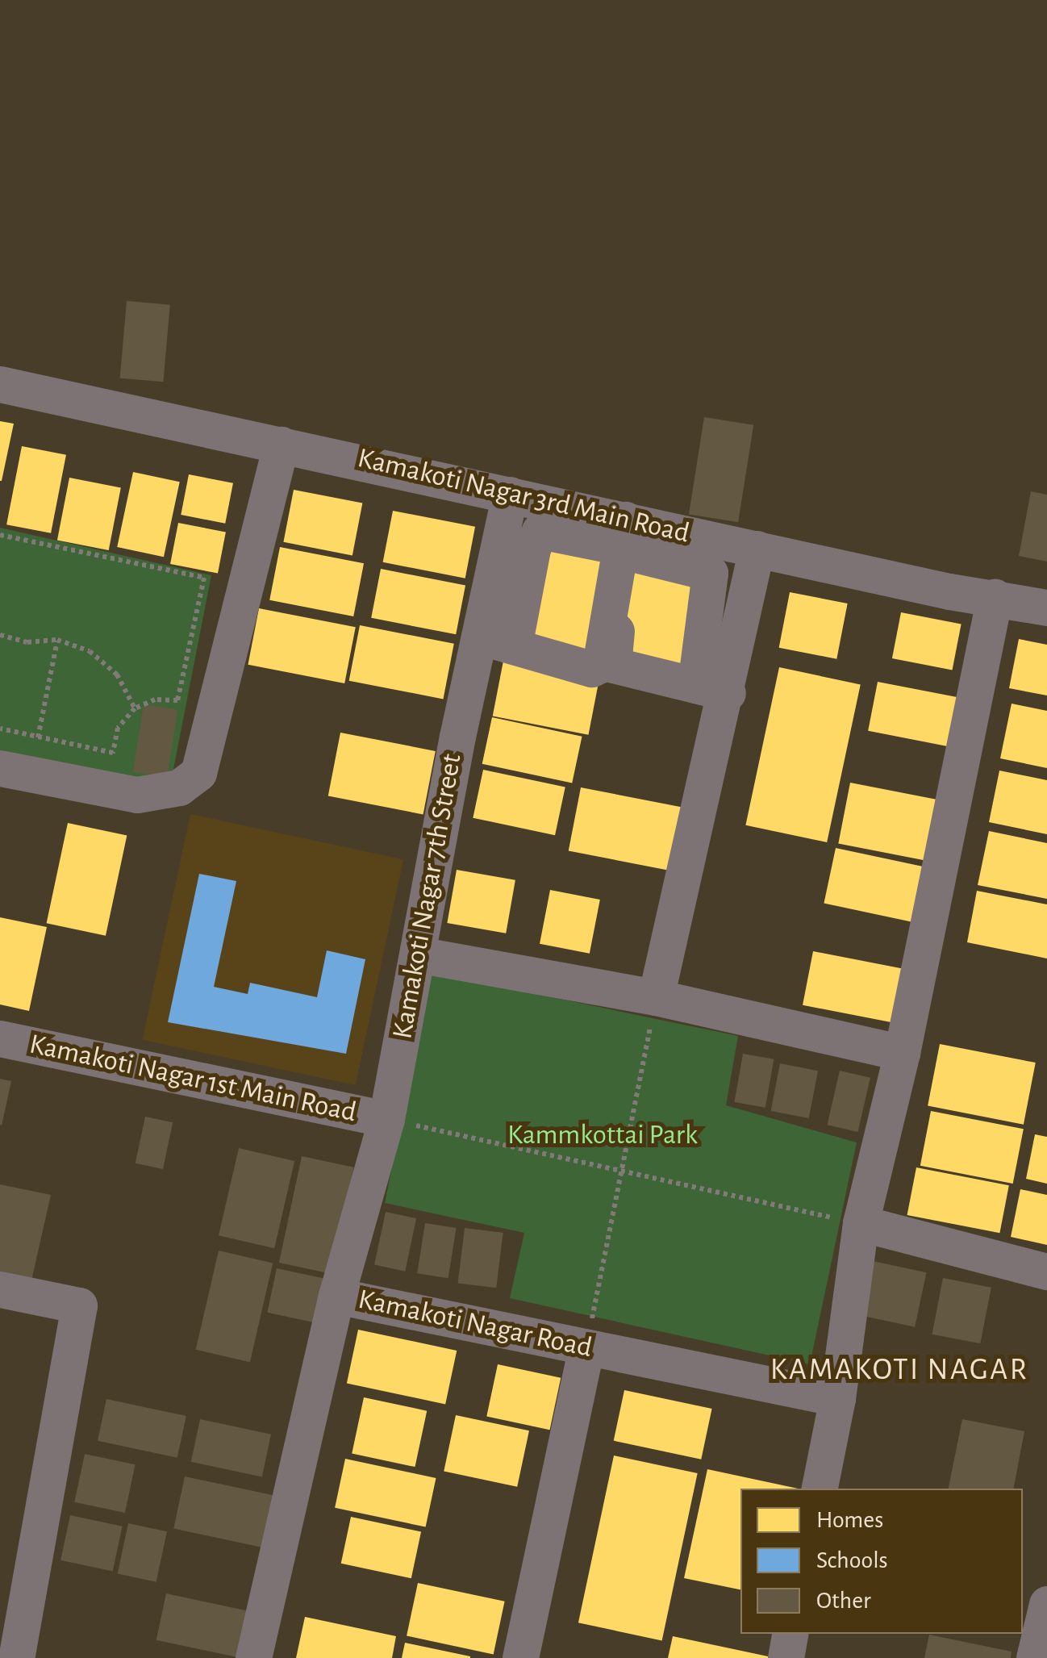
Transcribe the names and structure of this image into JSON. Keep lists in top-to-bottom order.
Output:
{
  "streets": {
    "street": [
      "Kamakoti Nagar 3rd Main Road",
      "Kamakoti Nagar 7th Street",
      "Kamakoti Nagar 1st Main Road",
      "Kamakoti Nagar Road"
    ]
  },
  "crossings": [
    ["Kamakoti Nagar 3rd Main Road", "Kamakoti Nagar 7th Street"],
    ["Kamakoti Nagar 7th Street", "Kamakoti Nagar 1st Main Road"],
    ["Kamakoti Nagar 7th Street", "Kamakoti Nagar Road"]
  ],
  "districts": ["KAMAKOTI NAGAR"],
  "parks": ["Kammkottai Park"],
  "legend": ["Homes", "Schools", "Other"]
}
